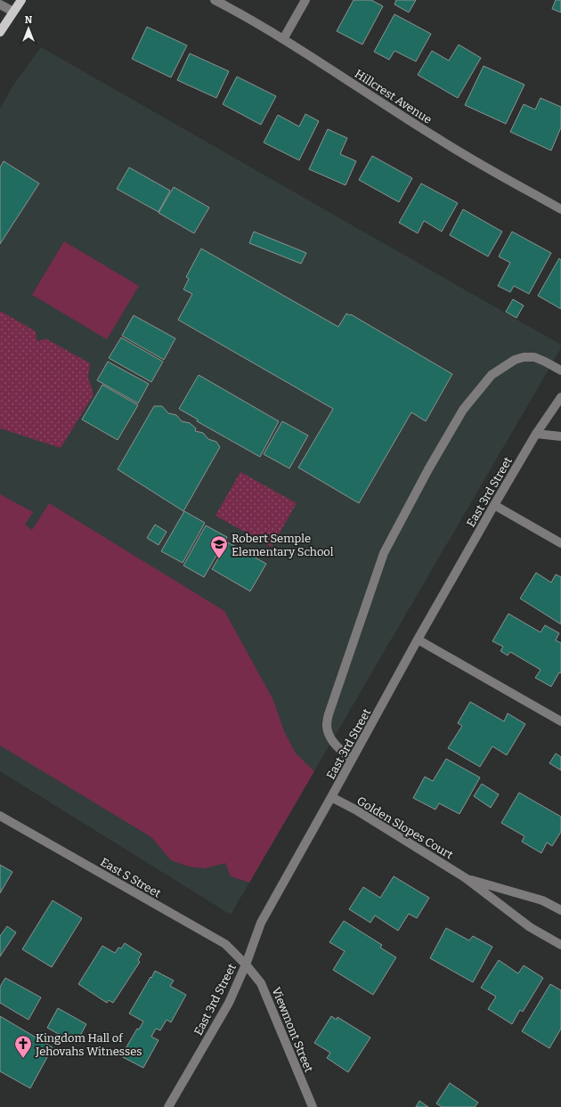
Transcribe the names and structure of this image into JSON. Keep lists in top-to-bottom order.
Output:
{
  "streets": {
    "street": [
      "Hillcrest Avenue",
      "East 3rd Street",
      "Golden Slopes Court",
      "East S Street",
      "Viewmont Street"
    ]
  },
  "crossings": [
    ["East 3rd Street", "Golden Slopes Court"],
    ["East 3rd Street", "East S Street"],
    ["East 3rd Street", "Viewmont Street"],
    ["East S Street", "Viewmont Street"]
  ],
  "places": {
    "school or university": ["Robert Semple Elementary School"],
    "church": ["Kingdom Hall of Jehovahs Witnesses"]
  },
  "north": "top"
}
